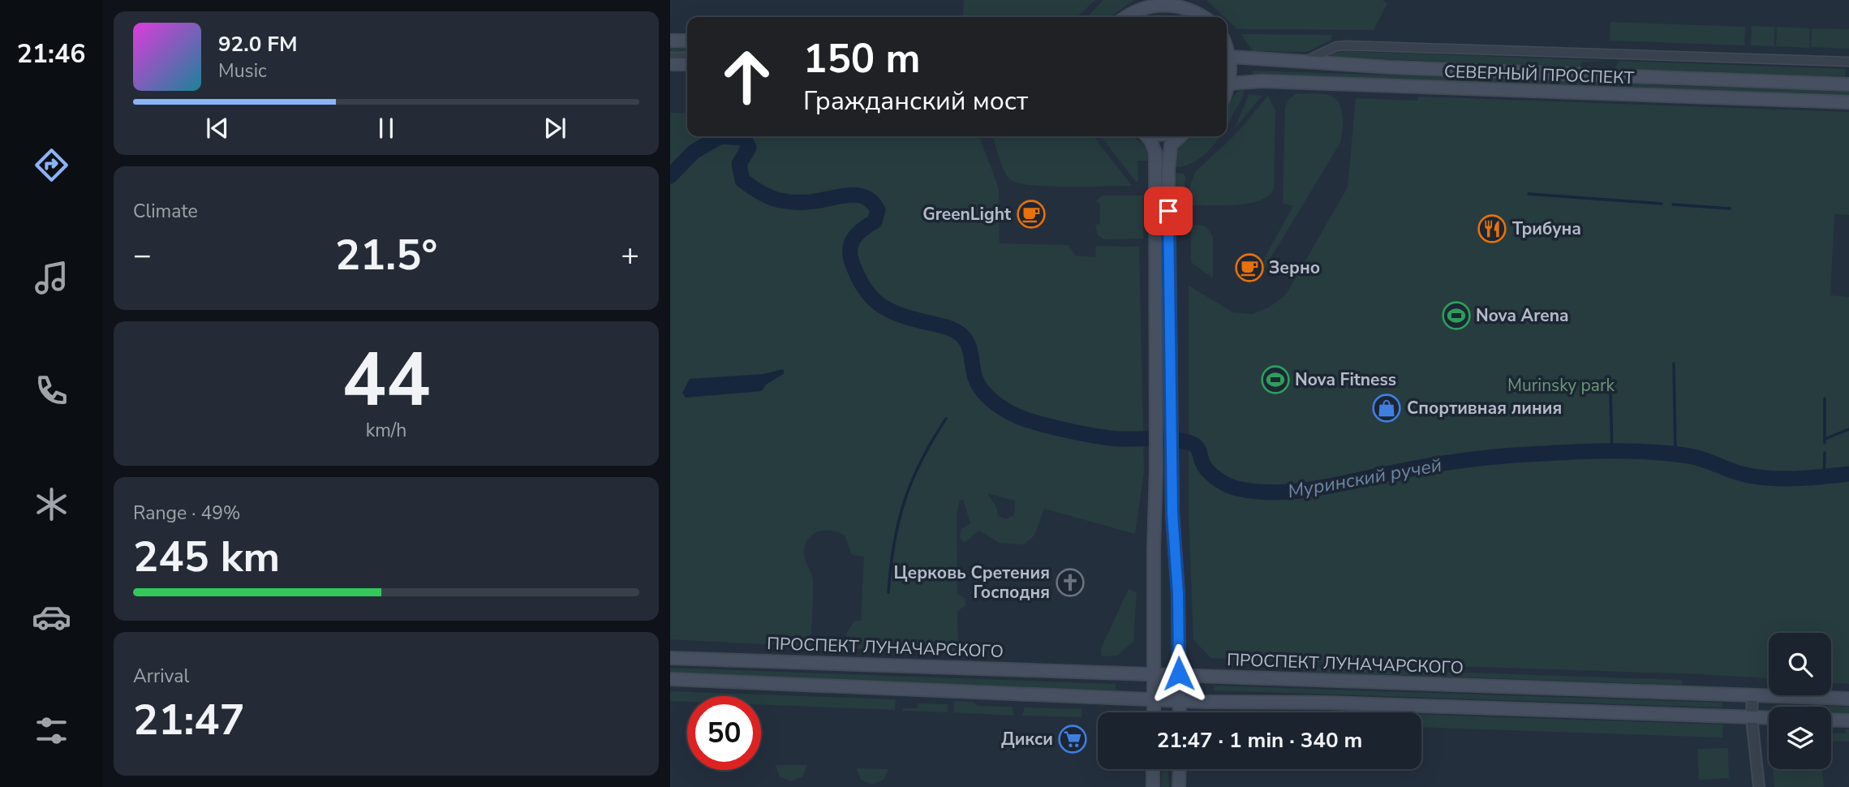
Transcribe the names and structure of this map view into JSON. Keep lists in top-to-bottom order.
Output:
{
  "streets": {
    "main road": ["СЕВЕРНЫЙ ПРОСПЕКТ", "ПРОСПЕКТ ЛУНАЧАРСКОГО"]
  },
  "water": ["Муринский ручей"],
  "parks": ["Murinsky park"],
  "places": {
    "cafe": ["GreenLight", "Зерно"],
    "restaurant": ["Трибуна"],
    "sports": ["Nova Arena", "Nova Fitness"],
    "shop": ["Спортивная линия"],
    "church": ["Церковь Сретения Господня"],
    "supermarket": ["Дикси"]
  },
  "page": {
    "tabs": "21:46",
    "turn": ["150 m", "Гражданский мост"],
    "song": ["92.0 FM", "Music"],
    "tile": [
      "Climate",
      ["44", "km/h"],
      ["Range · 49%", "245 km"],
      ["Arrival", "21:47"]
    ],
    "heat": ["−", "21.5°", "+"],
    "limit": "50",
    "trip": "21:47 · 1 min · 340 m"
  }
}
